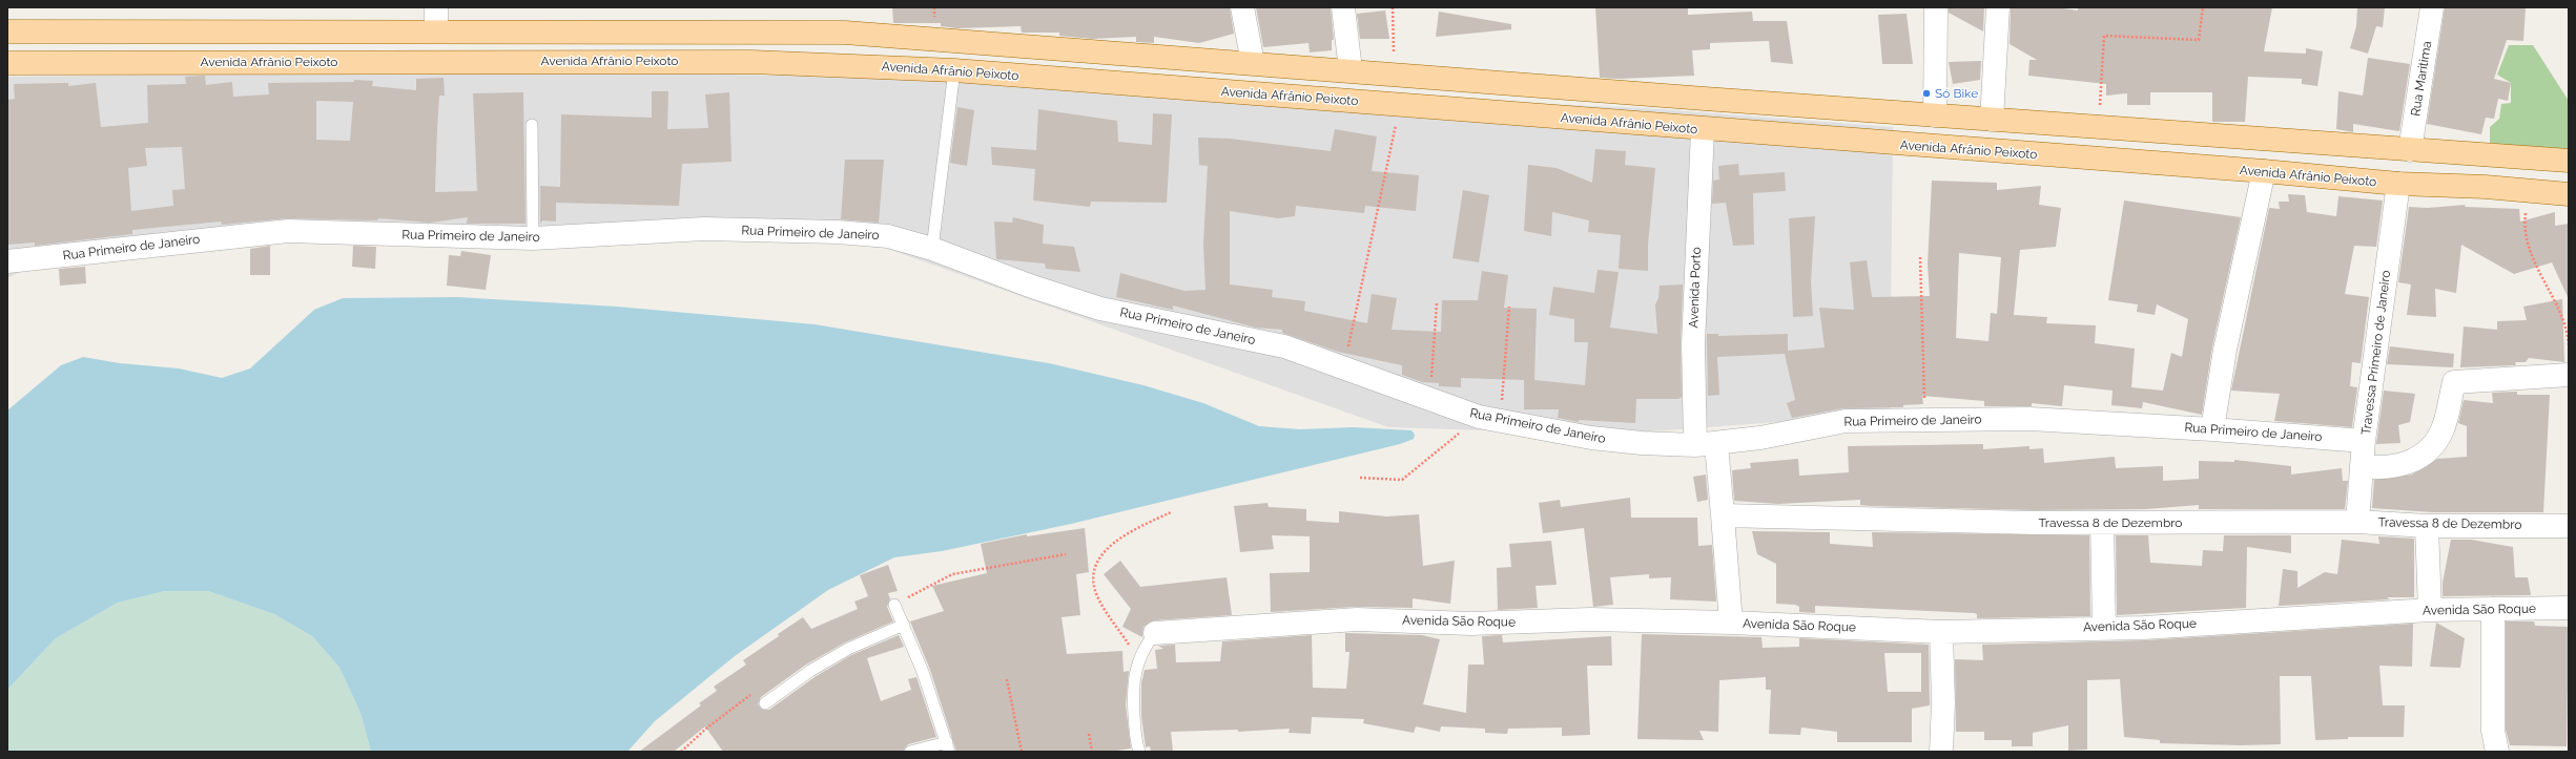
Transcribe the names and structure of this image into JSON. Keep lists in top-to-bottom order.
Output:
{
  "streets": {
    "main road": ["Avenida Afrânio Peixoto"],
    "street": [
      "Rua Maritima",
      "Rua Primeiro de Janeiro",
      "Avenida Porto",
      "Travessa Primeiro de Janeiro",
      "Travessa 8 de Dezembro",
      "Avenida São Roque"
    ]
  },
  "crossings": [
    ["Avenida Afrânio Peixoto", "Avenida Porto"],
    ["Avenida Afrânio Peixoto", "Travessa Primeiro de Janeiro"],
    ["Rua Primeiro de Janeiro", "Avenida Porto"],
    ["Rua Primeiro de Janeiro", "Travessa Primeiro de Janeiro"],
    ["Travessa Primeiro de Janeiro", "Travessa 8 de Dezembro"]
  ],
  "places": ["Só Bike"]
}
